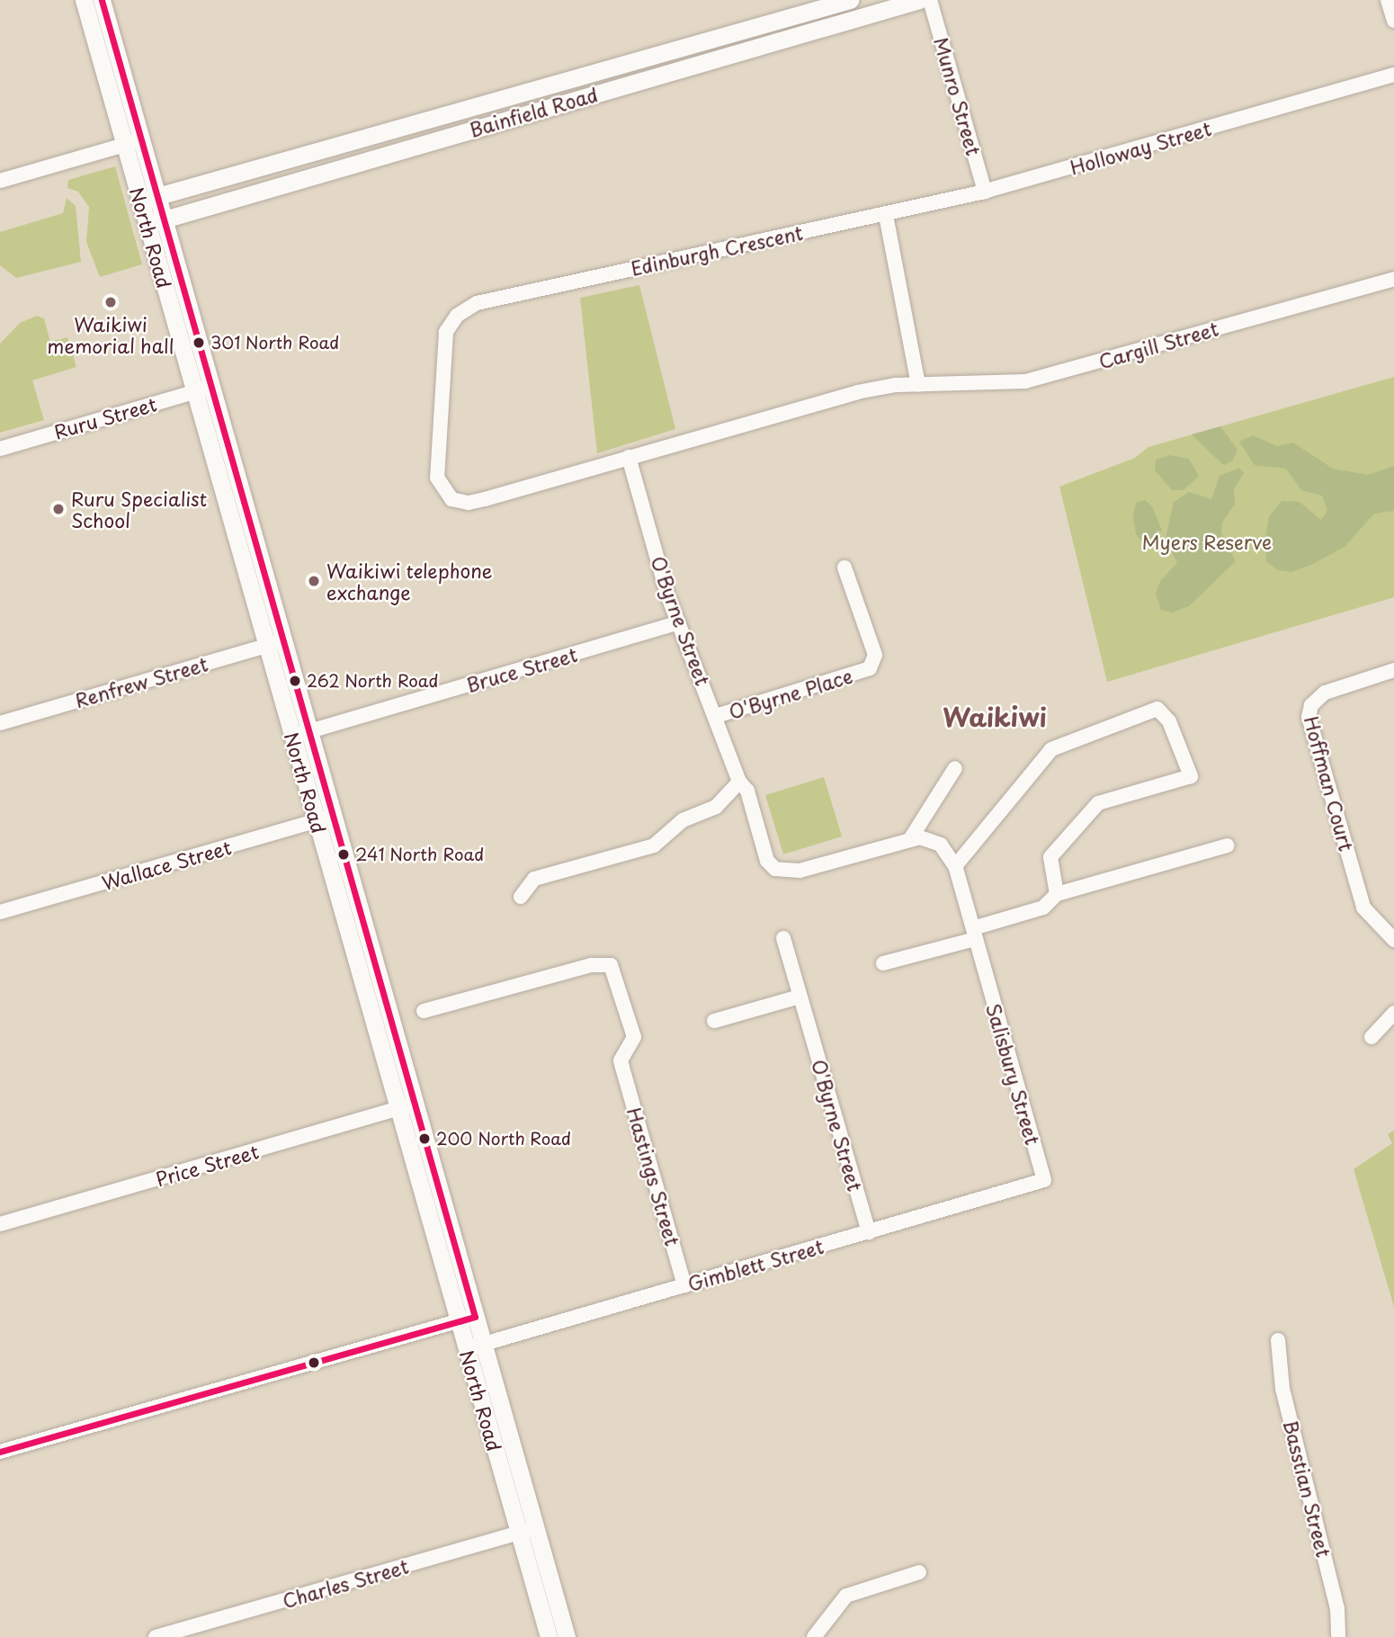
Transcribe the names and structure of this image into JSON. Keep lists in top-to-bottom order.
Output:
{
  "streets": {
    "main road": ["Bainfield Road", "North Road"],
    "street": [
      "Munro Street",
      "Holloway Street",
      "Edinburgh Crescent",
      "Cargill Street",
      "Ruru Street",
      "O'Byrne Street",
      "Bruce Street",
      "Renfrew Street",
      "O'Byrne Place",
      "Hoffman Court",
      "Wallace Street",
      "Salisbury Street",
      "Price Street",
      "Hastings Street",
      "Gimblett Street",
      "Basstian Street",
      "Charles Street"
    ]
  },
  "crossings": [
    ["Munro Street", "Holloway Street"],
    ["Bainfield Road", "North Road"],
    ["Holloway Street", "Edinburgh Crescent"],
    ["North Road", "Ruru Street"],
    ["North Road", "Bruce Street"],
    ["North Road", "Renfrew Street"],
    ["North Road", "Wallace Street"],
    ["North Road", "Price Street"],
    ["North Road", "Gimblett Street"],
    ["North Road", "Charles Street"],
    ["Edinburgh Crescent", "Cargill Street"],
    ["Edinburgh Crescent", "O'Byrne Street"],
    ["O'Byrne Street", "Bruce Street"],
    ["O'Byrne Street", "O'Byrne Place"],
    ["O'Byrne Street", "Gimblett Street"],
    ["Salisbury Street", "Gimblett Street"],
    ["Hastings Street", "Gimblett Street"]
  ],
  "districts": ["Waikiwi"],
  "parks": ["Myers Reserve"],
  "places": [
    "Waikiwi memorial hall",
    "301 North Road",
    "Ruru Specialist School",
    "Waikiwi telephone exchange",
    "262 North Road",
    "241 North Road",
    "200 North Road"
  ]
}
